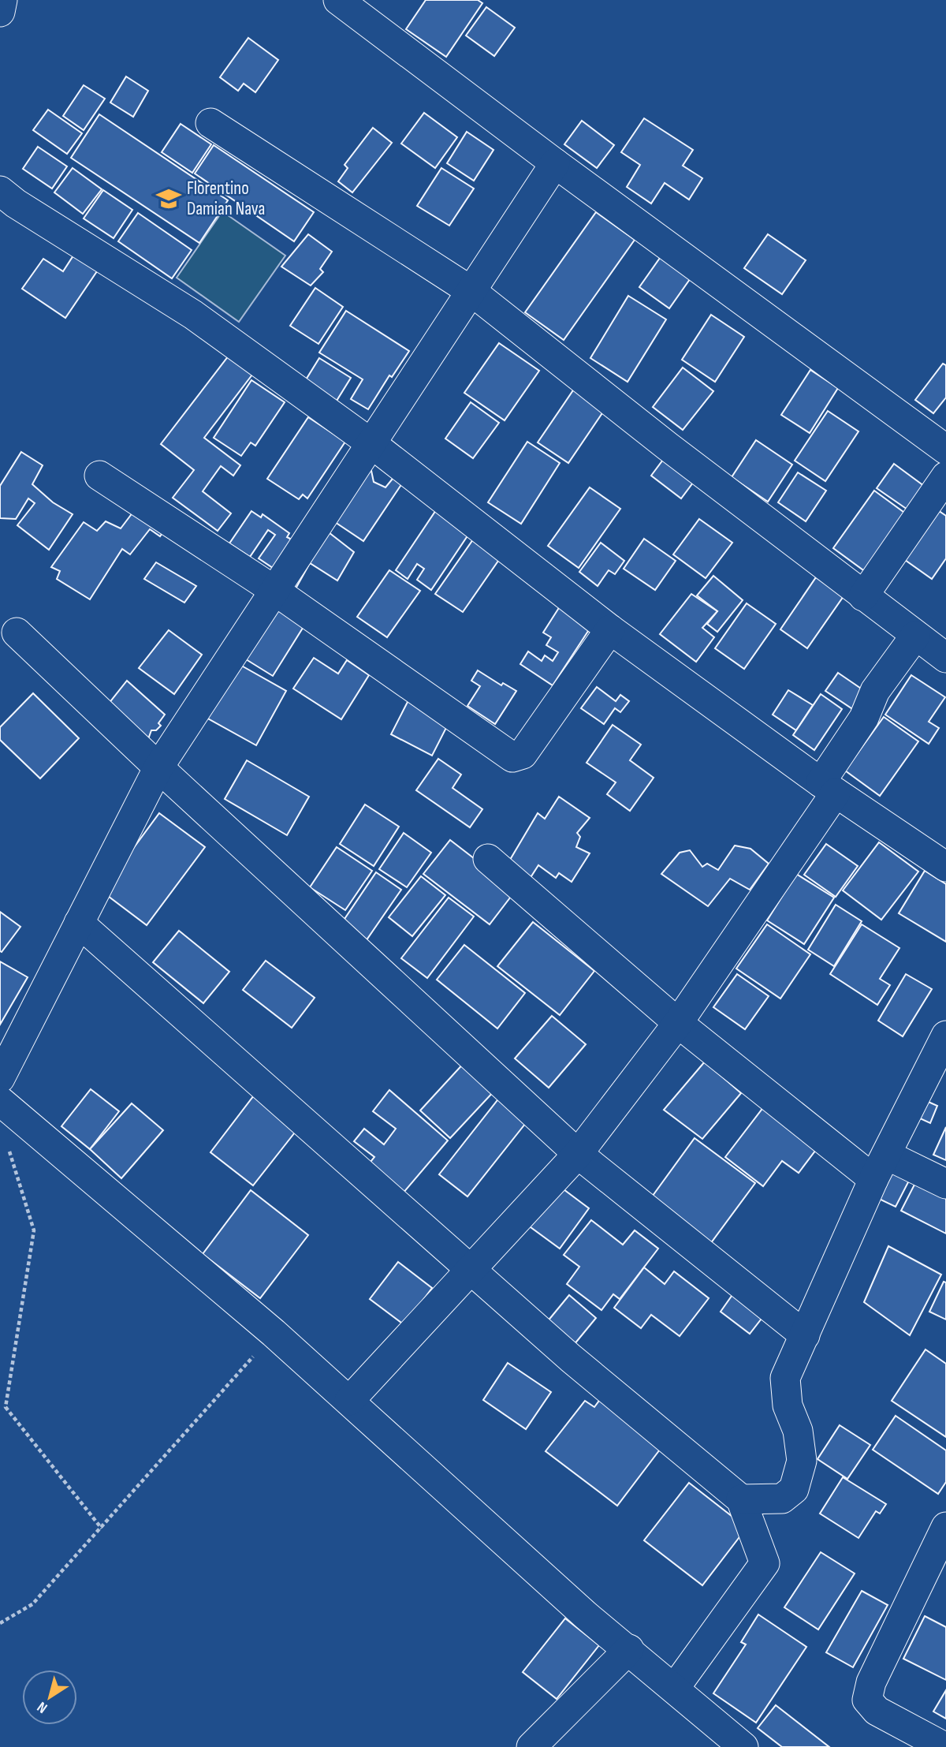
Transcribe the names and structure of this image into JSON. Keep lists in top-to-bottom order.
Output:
{
  "places": {
    "school or university": ["Florentino Damian Nava"]
  },
  "north": "bottom left"
}
